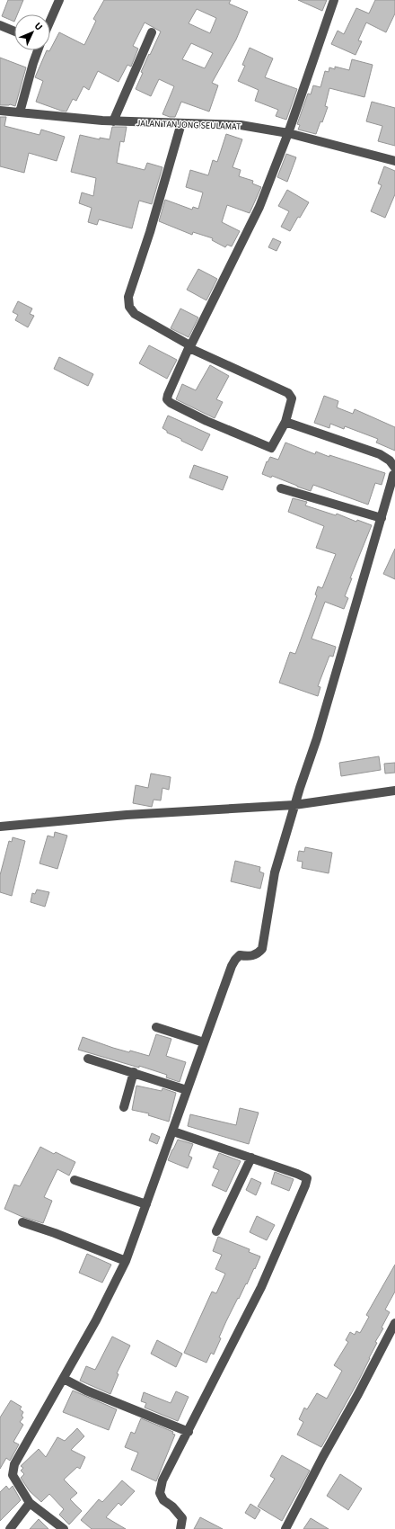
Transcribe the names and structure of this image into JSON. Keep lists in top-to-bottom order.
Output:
{
  "streets": {
    "street": ["JALAN TANJONG SEULAMAT"]
  },
  "north": "top right"
}
